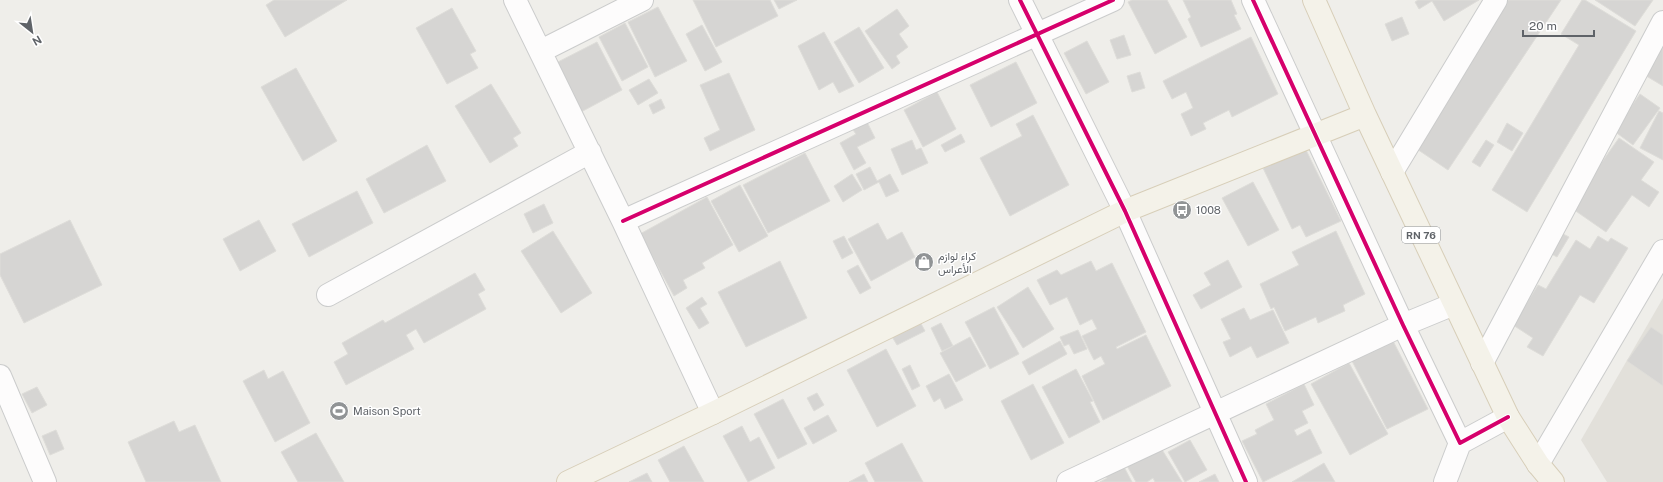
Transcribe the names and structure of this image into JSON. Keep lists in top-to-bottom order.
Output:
{
  "streets": {
    "main road": ["RN 76"]
  },
  "places": {
    "bus stop": ["1008"],
    "shop": ["كراء لوازم الأعراس"],
    "sports": ["Maison Sport"]
  },
  "scale_bar": "20 m",
  "north": "bottom right"
}
